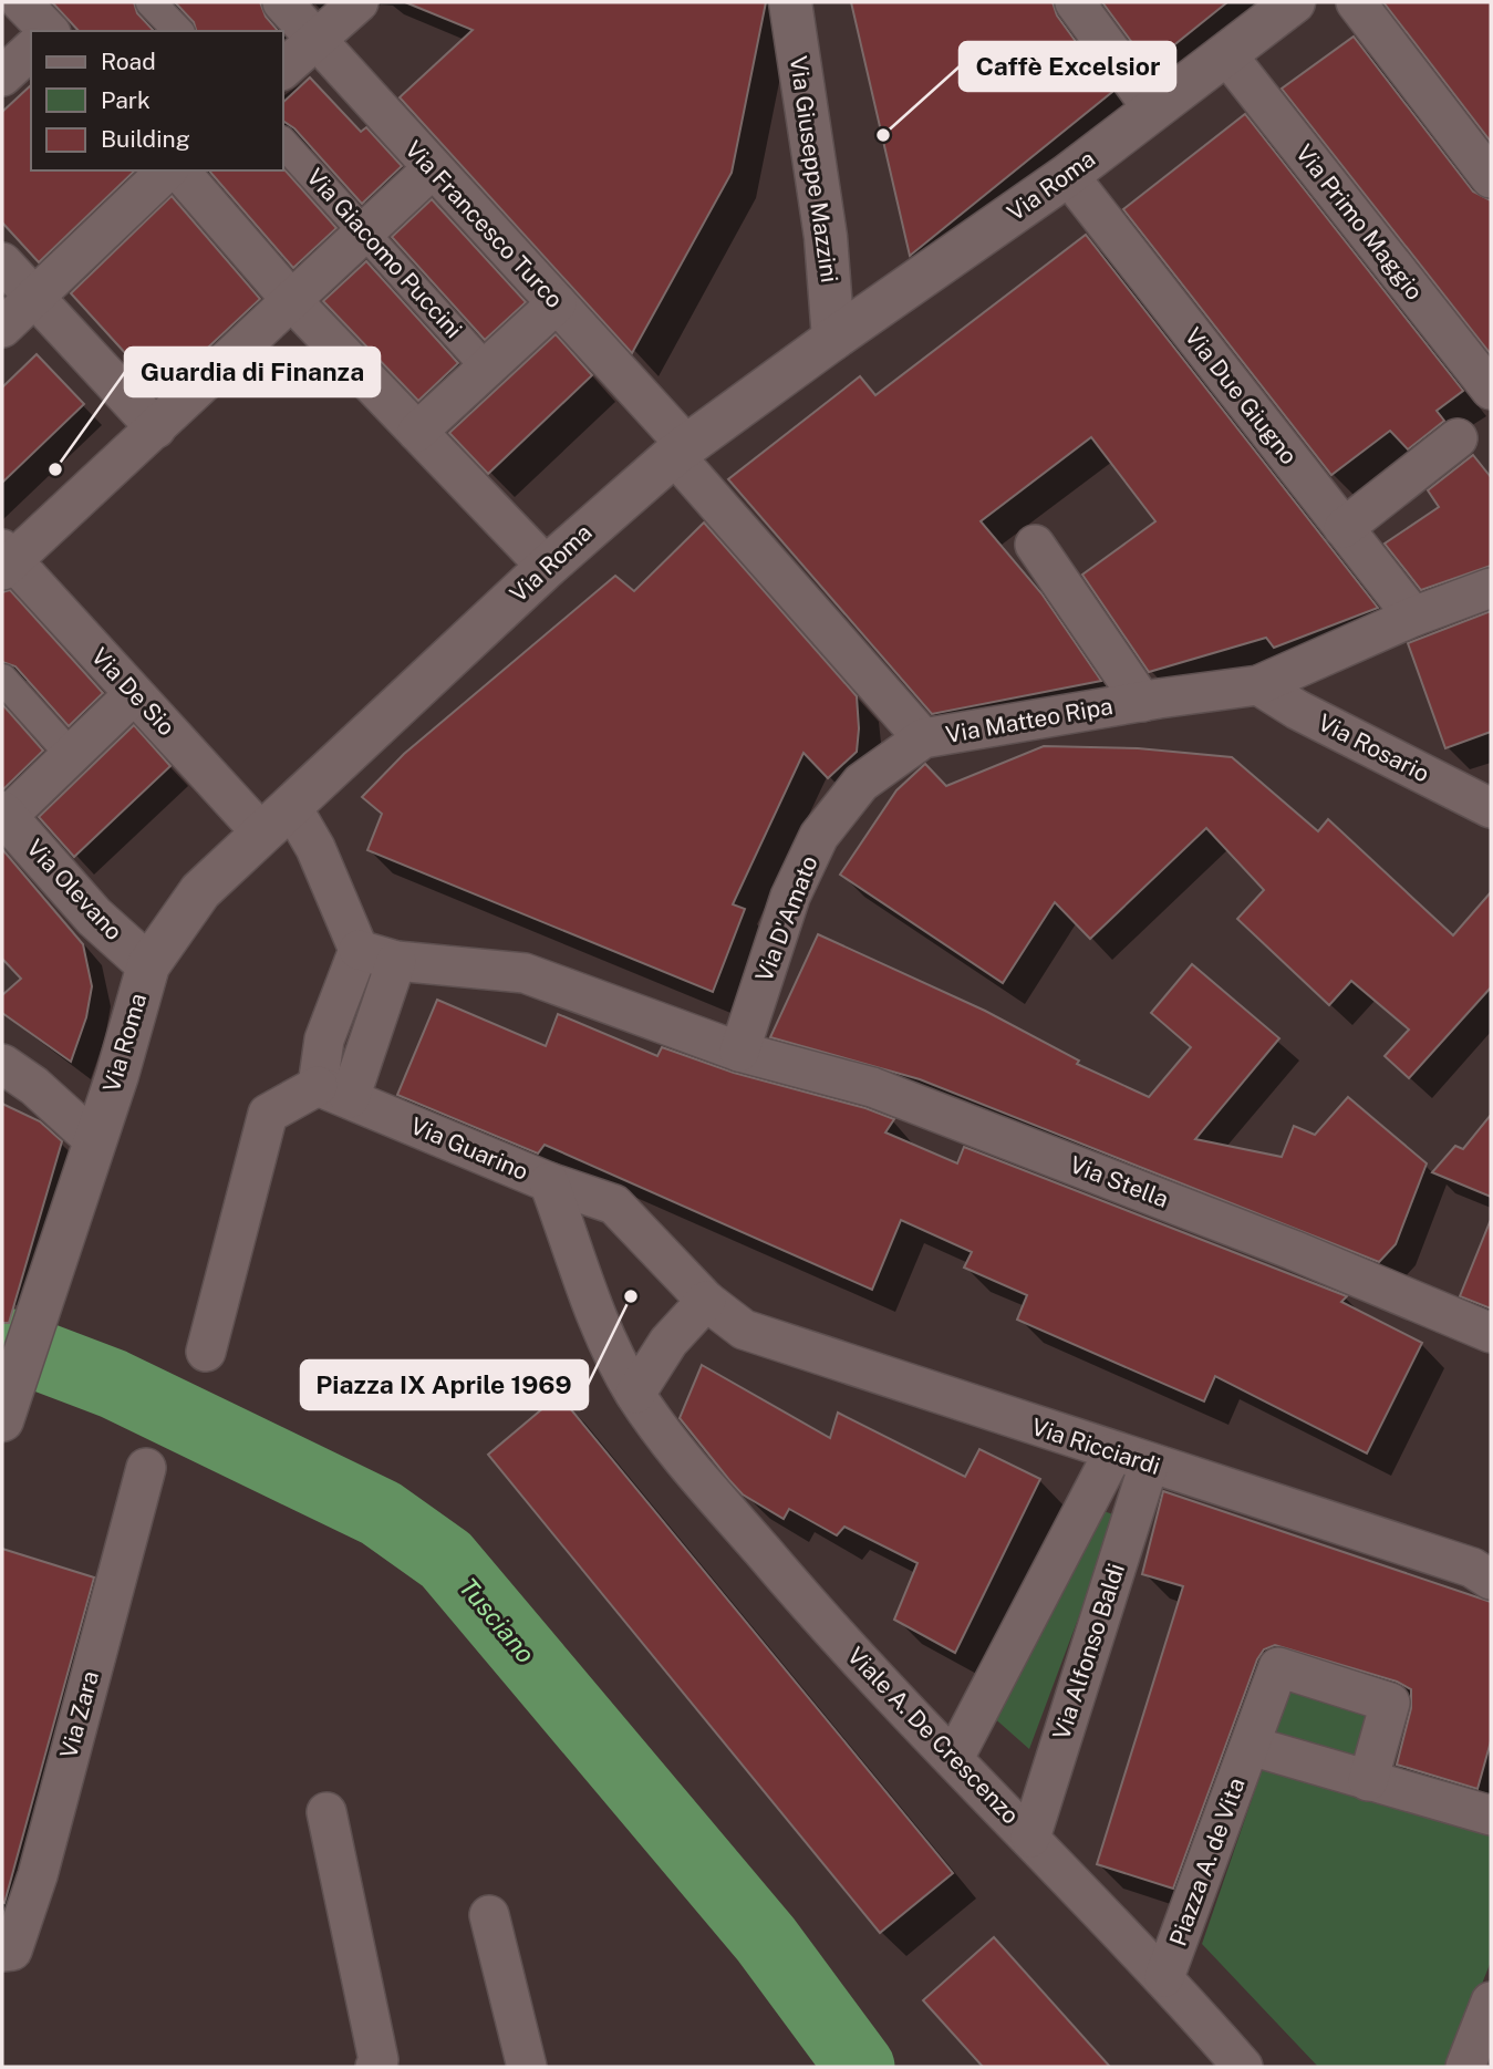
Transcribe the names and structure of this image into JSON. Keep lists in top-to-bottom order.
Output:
{
  "streets": {
    "main road": ["Via Giuseppe Mazzini", "Via Roma", "Via Olevano"],
    "street": [
      "Via Primo Maggio",
      "Via Francesco Turco",
      "Via Giacomo Puccini",
      "Via Due Giugno",
      "Via De Sio",
      "Via Matteo Ripa",
      "Via Rosario",
      "Via D'Amato",
      "Via Guarino",
      "Via Stella",
      "Via Ricciardi",
      "Via Alfonso Baldi",
      "Via Zara",
      "Viale A. De Crescenzo",
      "Piazza A. de Vita"
    ]
  },
  "crossings": [
    ["Via Giuseppe Mazzini", "Via Roma"],
    ["Via Roma", "Via Primo Maggio"],
    ["Via Roma", "Via Francesco Turco"],
    ["Via Roma", "Via Due Giugno"],
    ["Via Roma", "Via De Sio"],
    ["Via Roma", "Via Matteo Ripa"],
    ["Via Roma", "Via Olevano"],
    ["Via Francesco Turco", "Via Matteo Ripa"],
    ["Via Due Giugno", "Via Matteo Ripa"],
    ["Via De Sio", "Via Stella"],
    ["Via Matteo Ripa", "Via Rosario"],
    ["Via Matteo Ripa", "Via D'Amato"],
    ["Via D'Amato", "Via Stella"],
    ["Via Guarino", "Via Ricciardi"],
    ["Via Guarino", "Viale A. De Crescenzo"],
    ["Via Ricciardi", "Via Alfonso Baldi"],
    ["Via Alfonso Baldi", "Viale A. De Crescenzo"],
    ["Viale A. De Crescenzo", "Piazza A. de Vita"]
  ],
  "water": ["Tusciano"],
  "places": ["Caffè Excelsior", "Guardia di Finanza", "Piazza IX Aprile 1969"],
  "legend": ["Road", "Park", "Building"]
}
